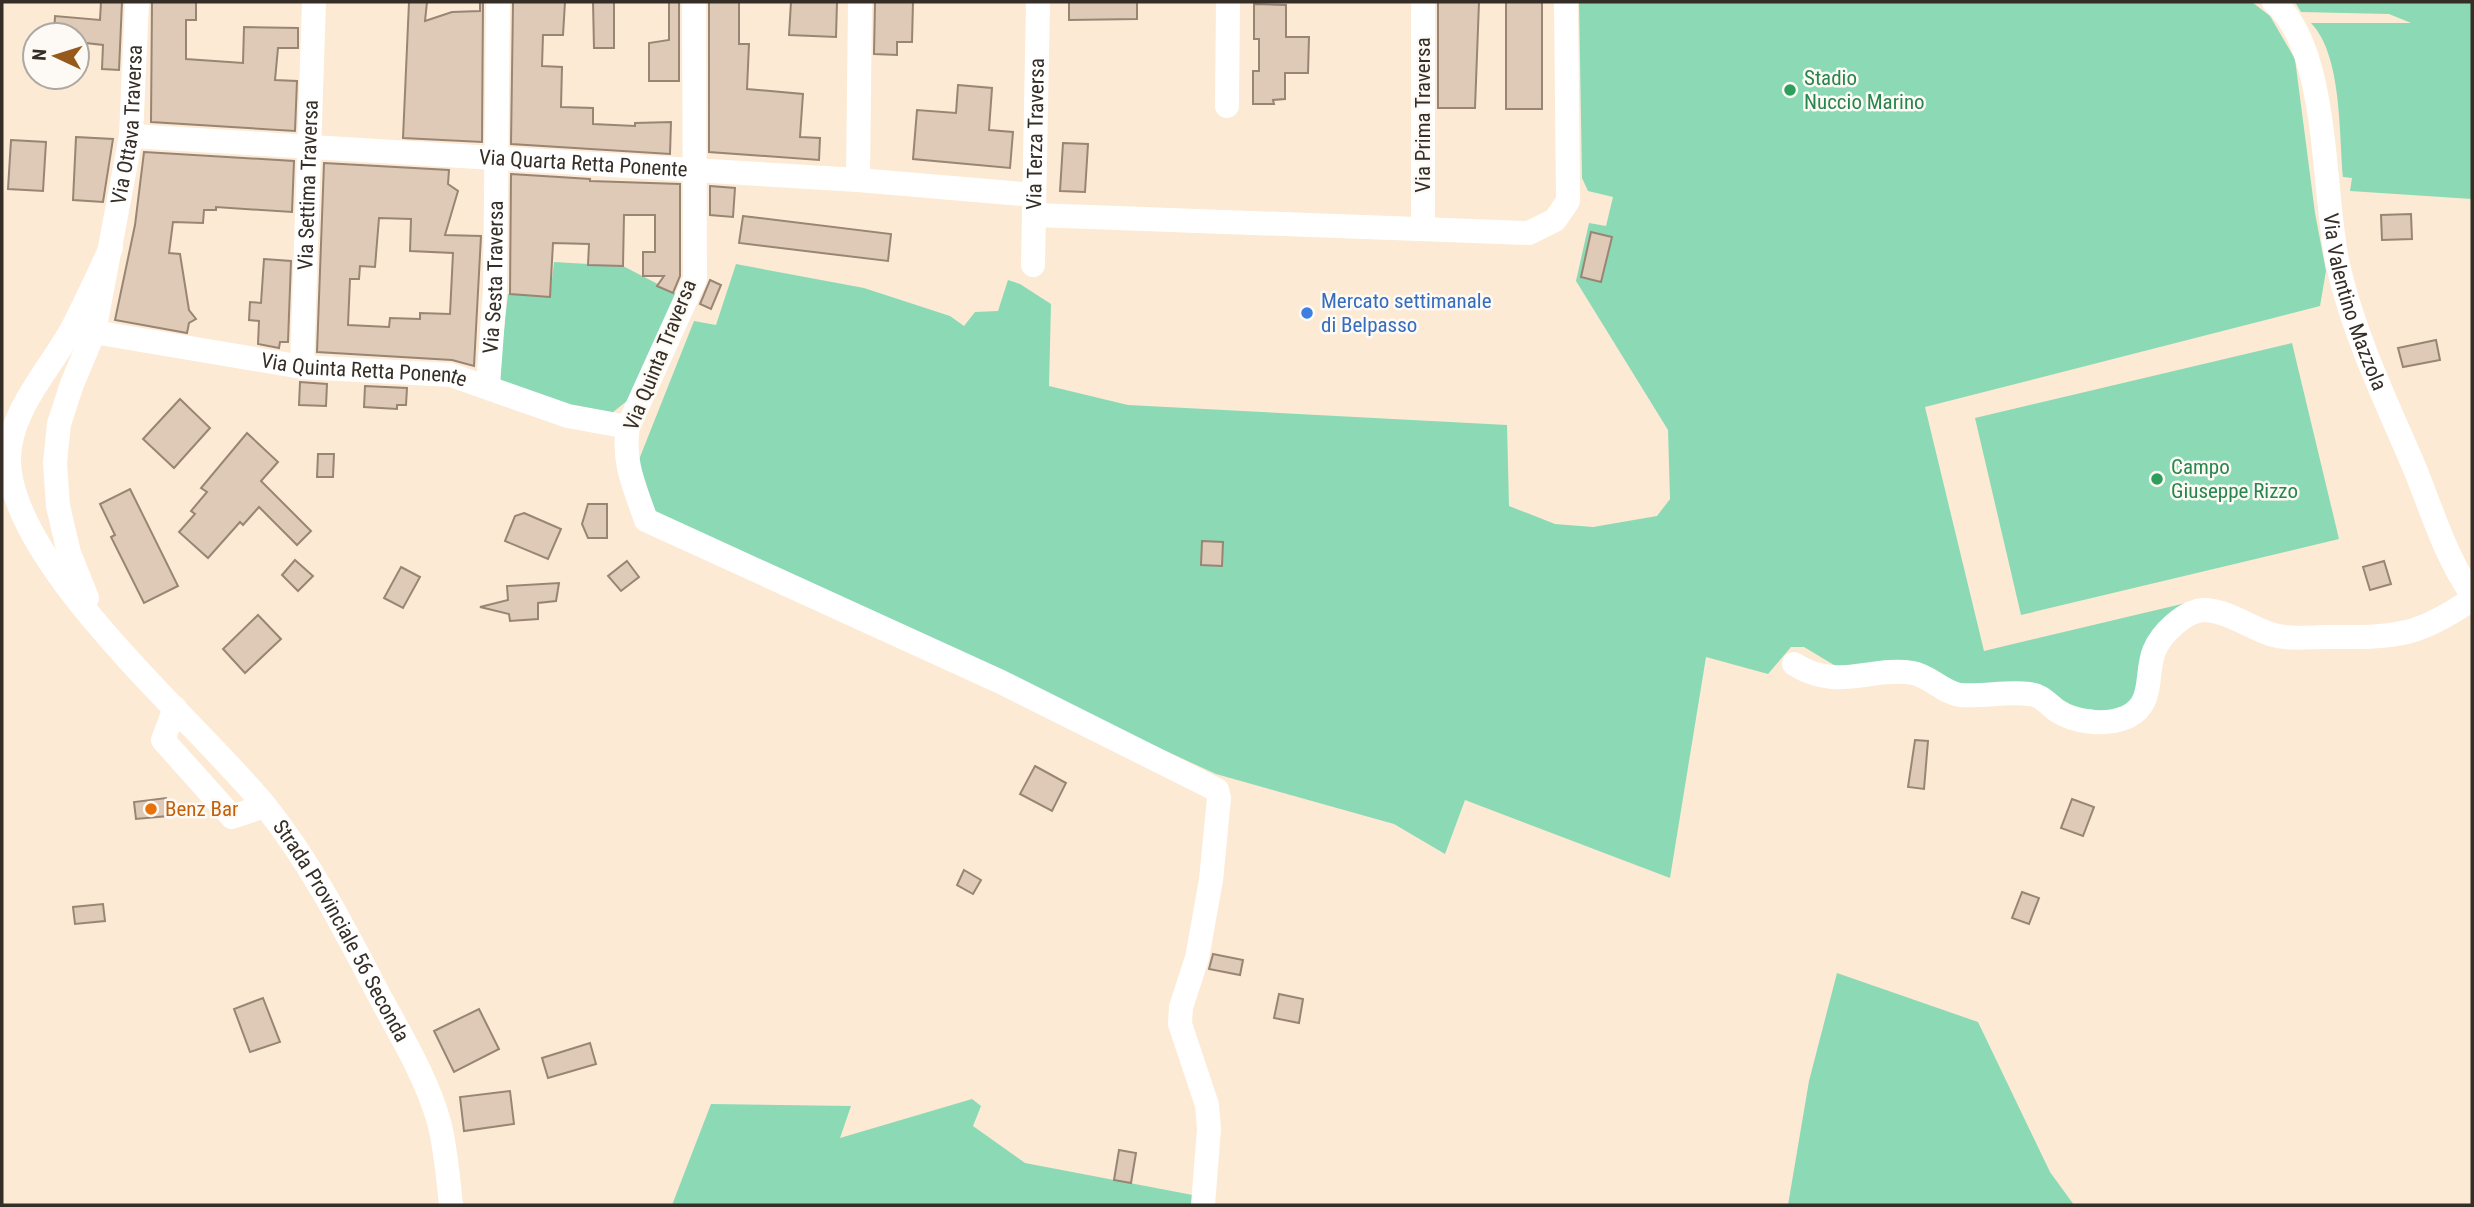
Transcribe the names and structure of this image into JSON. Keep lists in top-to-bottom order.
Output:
{
  "streets": {
    "street": [
      "Via Prima Traversa",
      "Via Ottava Traversa",
      "Via Terza Traversa",
      "Via Quarta Retta Ponente",
      "Via Settima Traversa",
      "Via Sesta Traversa",
      "Via Valentino Mazzola",
      "Via Quinta Traversa",
      "Via Quinta Retta Ponente",
      "Strada Provinciale 56 Seconda"
    ]
  },
  "crossings": [
    ["Via Prima Traversa", "Via Quarta Retta Ponente"],
    ["Via Ottava Traversa", "Via Quarta Retta Ponente"],
    ["Via Terza Traversa", "Via Quarta Retta Ponente"],
    ["Via Quarta Retta Ponente", "Via Settima Traversa"],
    ["Via Quarta Retta Ponente", "Via Sesta Traversa"],
    ["Via Quarta Retta Ponente", "Via Quinta Traversa"],
    ["Via Settima Traversa", "Via Quinta Retta Ponente"],
    ["Via Sesta Traversa", "Via Quinta Retta Ponente"],
    ["Via Quinta Traversa", "Via Quinta Retta Ponente"]
  ],
  "places": [
    "Stadio Nuccio Marino",
    "Mercato settimanale di Belpasso",
    "Campo Giuseppe Rizzo",
    "Benz Bar"
  ],
  "north": "left"
}
